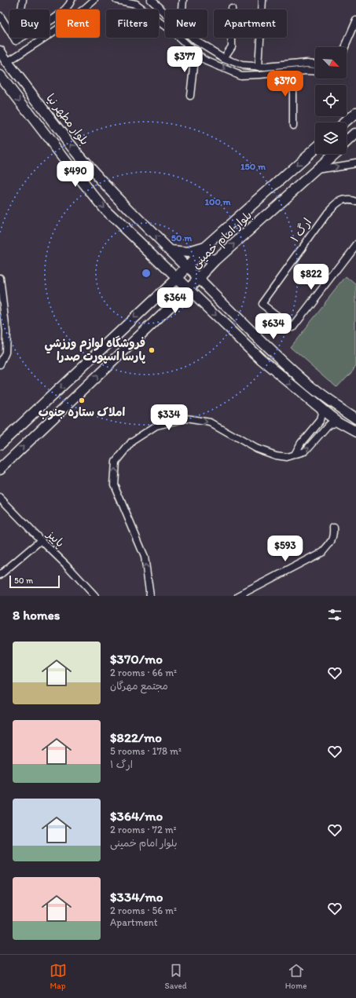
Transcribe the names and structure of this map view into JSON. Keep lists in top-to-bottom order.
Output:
{
  "streets": {
    "main road": ["بلوار مطهر نیا", "بلوار امام خمینی"],
    "street": ["ارگ ۱", "پاییز"]
  },
  "crossings": [
    ["بلوار مطهر نیا", "بلوار امام خمینی"]
  ],
  "places": ["فروشگاه لوازم ورزشي پارسا اسپورت صدرا", "املاک ستاره جنوب"],
  "scale_bar": "50 m",
  "north": "bottom right",
  "page": {
    "chip": [
      "Buy",
      "Rent",
      "Filters",
      "New",
      "Apartment"
    ],
    "price": [
      "$377",
      "$370",
      "$490",
      "$822",
      "$364",
      "$634",
      "$334",
      "$593"
    ],
    "scale": "50 m",
    "heading": "8 homes",
    "list": [
      {
        "name": "$370/mo",
        "note": "2 rooms · 66 m² · مجتمع مهرگان"
      },
      {
        "name": "$822/mo",
        "note": "5 rooms · 178 m² · ارگ ۱"
      },
      {
        "name": "$364/mo",
        "note": "2 rooms · 72 m² · بلوار امام خمینی"
      },
      {
        "name": "$334/mo",
        "note": "2 rooms · 56 m² · Apartment"
      }
    ],
    "tabs": ["Map", "Saved", "Home"]
  },
  "rings": ["150 m", "100 m", "50 m"]
}
